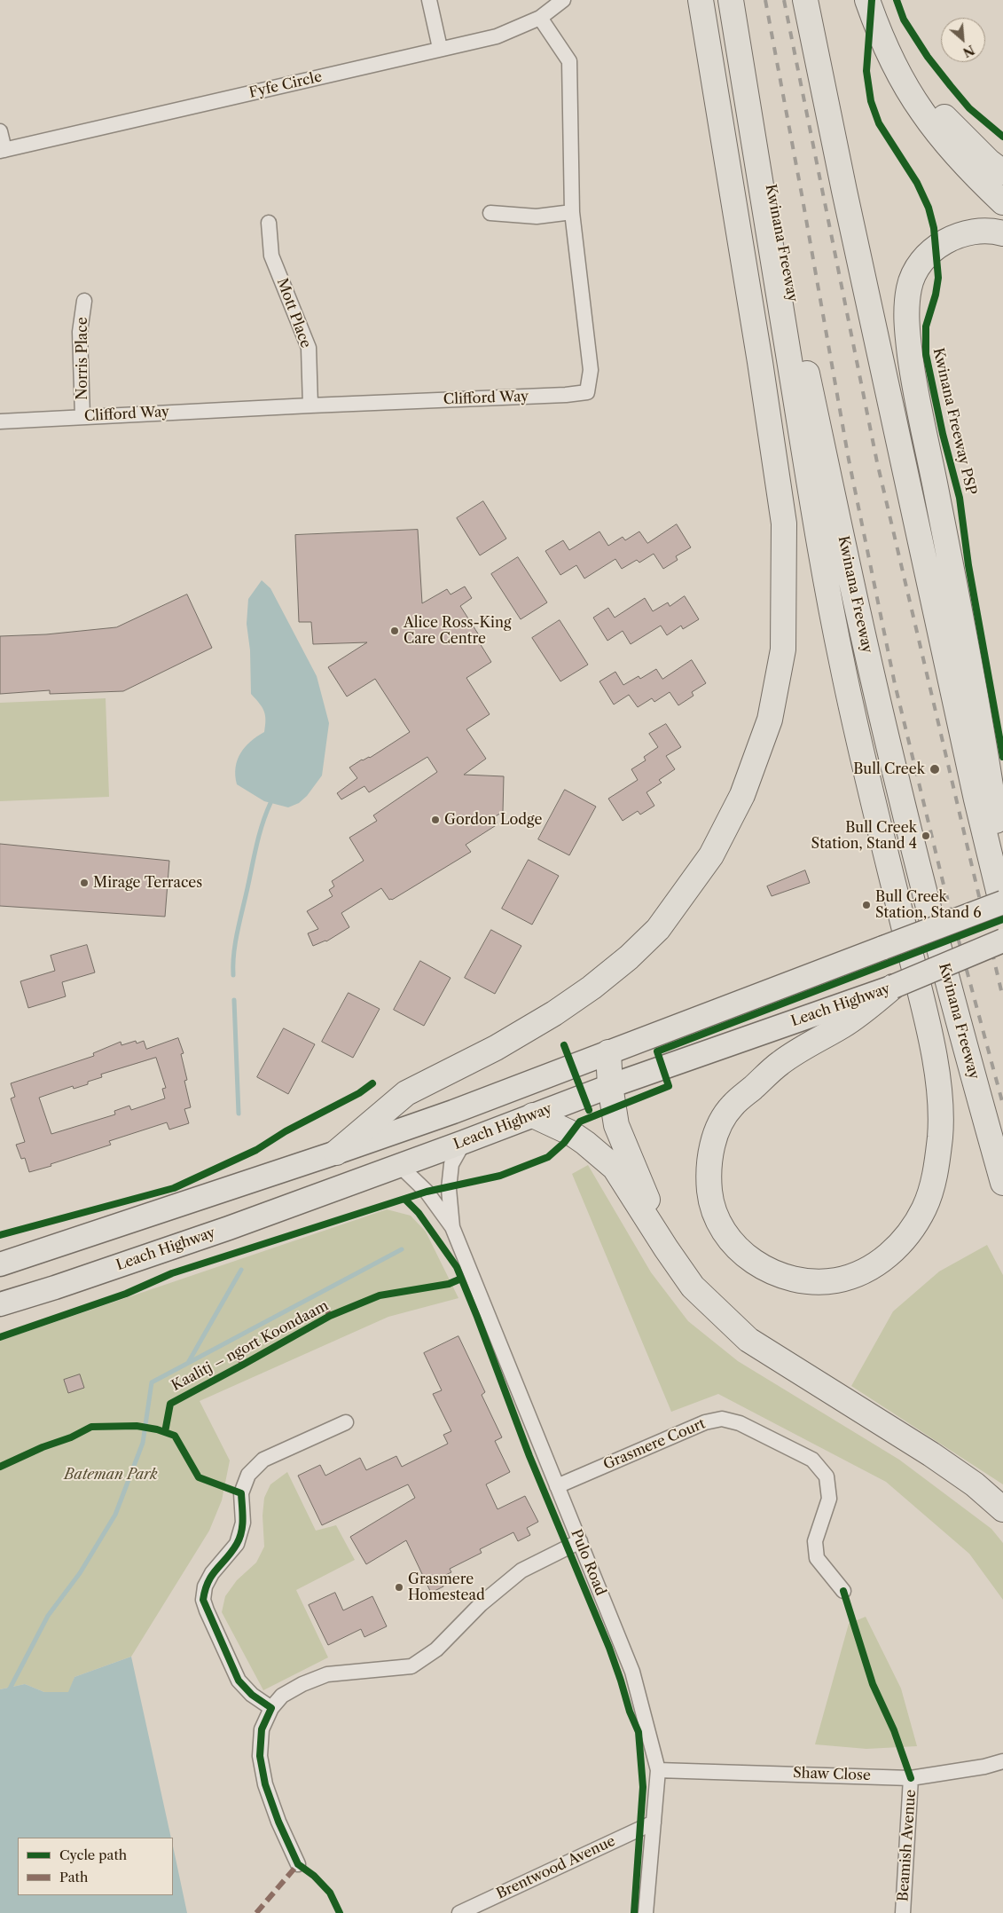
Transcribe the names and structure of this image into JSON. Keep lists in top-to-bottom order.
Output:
{
  "streets": {
    "highway": ["Kwinana Freeway", "Leach Highway"],
    "street": [
      "Fyfe Circle",
      "Mott Place",
      "Norris Place",
      "Clifford Way",
      "Grasmere Court",
      "Pulo Road",
      "Shaw Close",
      "Beamish Avenue",
      "Brentwood Avenue"
    ],
    "cycle path": ["Kwinana Freeway PSP", "Kaalitj – ngort Koondaam"]
  },
  "crossings": [
    ["Fyfe Circle", "Clifford Way"],
    ["Mott Place", "Clifford Way"],
    ["Norris Place", "Clifford Way"],
    ["Leach Highway", "Pulo Road"],
    ["Grasmere Court", "Pulo Road"],
    ["Pulo Road", "Shaw Close"],
    ["Pulo Road", "Brentwood Avenue"],
    ["Shaw Close", "Beamish Avenue"]
  ],
  "parks": ["Bateman Park"],
  "places": [
    "Alice Ross-King Care Centre",
    "Bull Creek",
    "Gordon Lodge",
    "Bull Creek Station, Stand 4",
    "Mirage Terraces",
    "Bull Creek Station, Stand 6",
    "Grasmere Homestead"
  ],
  "legend": ["Cycle path", "Path"],
  "north": "bottom right"
}
